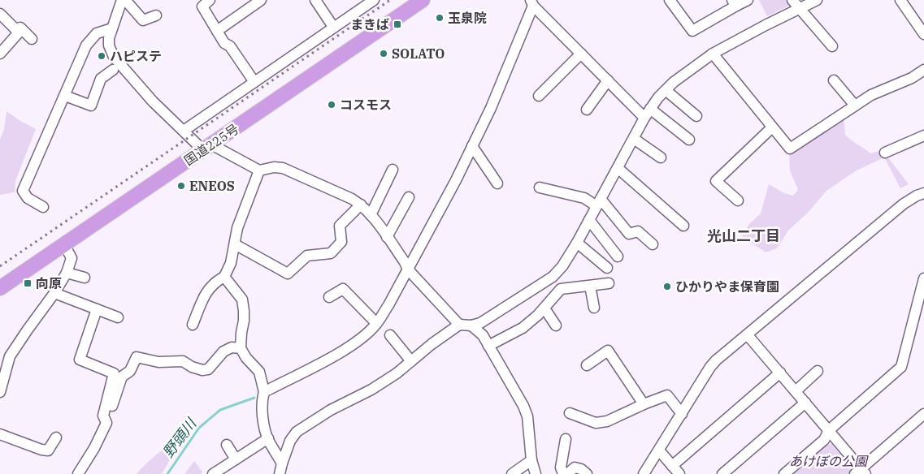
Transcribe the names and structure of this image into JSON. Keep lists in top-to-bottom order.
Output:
{
  "streets": {
    "highway": ["国道225号"]
  },
  "districts": ["光山二丁目"],
  "water": ["野頭川"],
  "parks": ["あけぼの公園"],
  "places": {
    "other": [
      "玉泉院",
      "SOLATO",
      "ハピステ",
      "コスモス",
      "ENEOS",
      "ひかりやま保育園"
    ],
    "transit": ["まきば", "向原"]
  }
}
